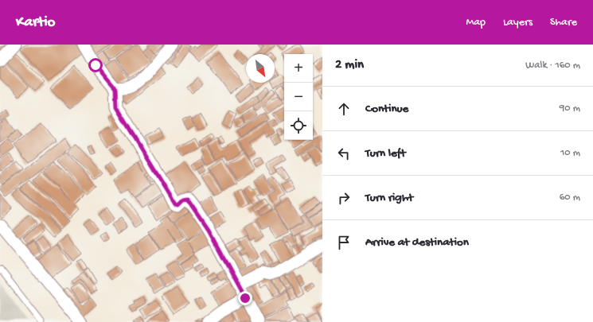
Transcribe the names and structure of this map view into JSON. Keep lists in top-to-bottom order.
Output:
{
  "north": "bottom right",
  "page": {
    "header": "Kartio",
    "nav": ["Map", "Layers", "Share"],
    "heading": ["2 min", "Walk · 160 m"],
    "map_buttons": ["+", "−"],
    "list": [
      ["Continue", "90 m"],
      ["Turn left", "10 m"],
      ["Turn right", "60 m"],
      "Arrive at destination"
    ]
  }
}
